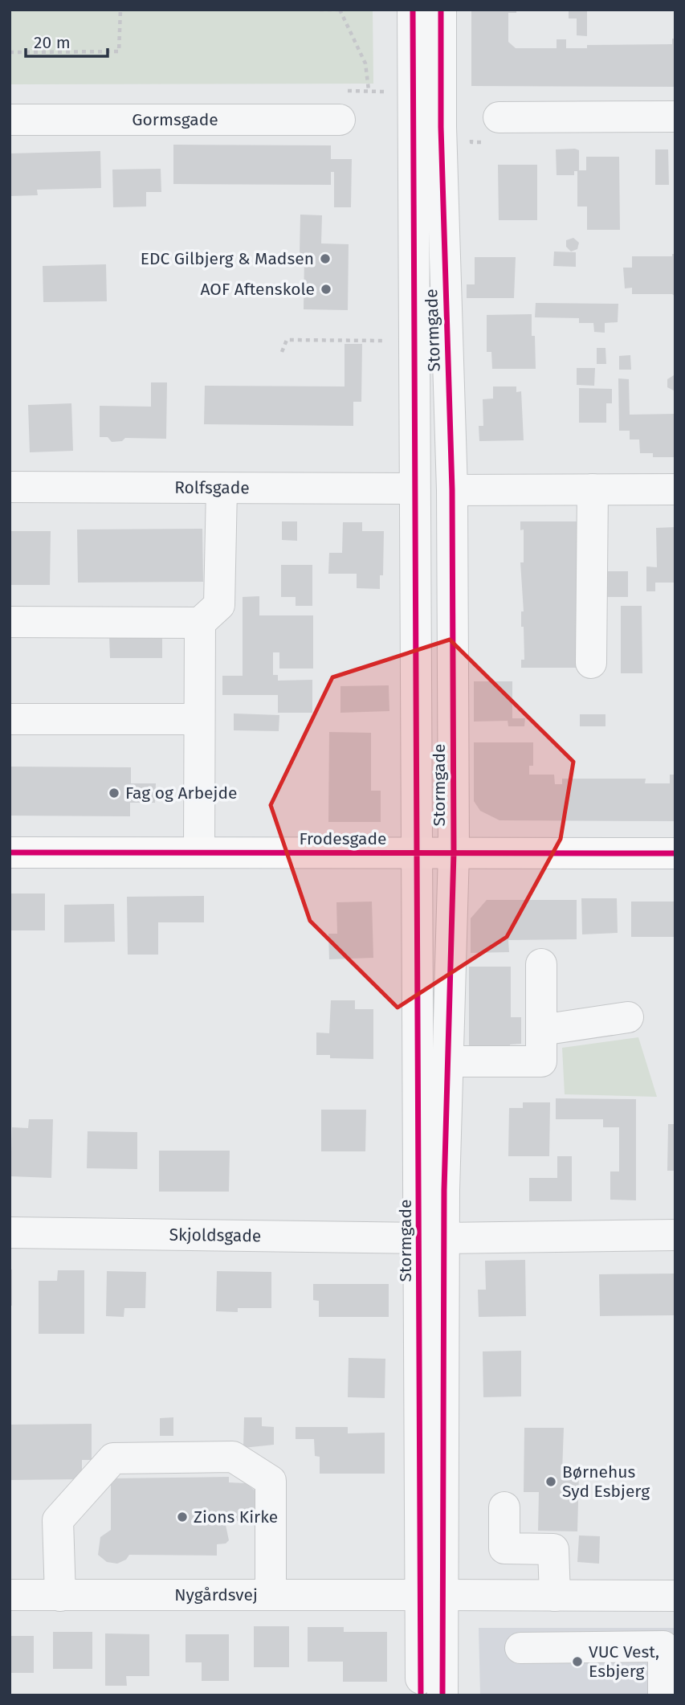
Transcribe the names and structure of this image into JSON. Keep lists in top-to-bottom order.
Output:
{
  "streets": {
    "main road": ["Frodesgade"],
    "street": [
      "Gormsgade",
      "Stormgade",
      "Rolfsgade",
      "Skjoldsgade",
      "Nygårdsvej"
    ]
  },
  "crossings": [
    ["Stormgade", "Rolfsgade"],
    ["Stormgade", "Frodesgade"],
    ["Stormgade", "Skjoldsgade"],
    ["Stormgade", "Nygårdsvej"]
  ],
  "places": [
    "EDC Gilbjerg & Madsen",
    "AOF Aftenskole",
    "Fag og Arbejde",
    "Børnehus Syd Esbjerg",
    "Zions Kirke",
    "VUC Vest, Esbjerg"
  ],
  "scale_bar": "20 m"
}
